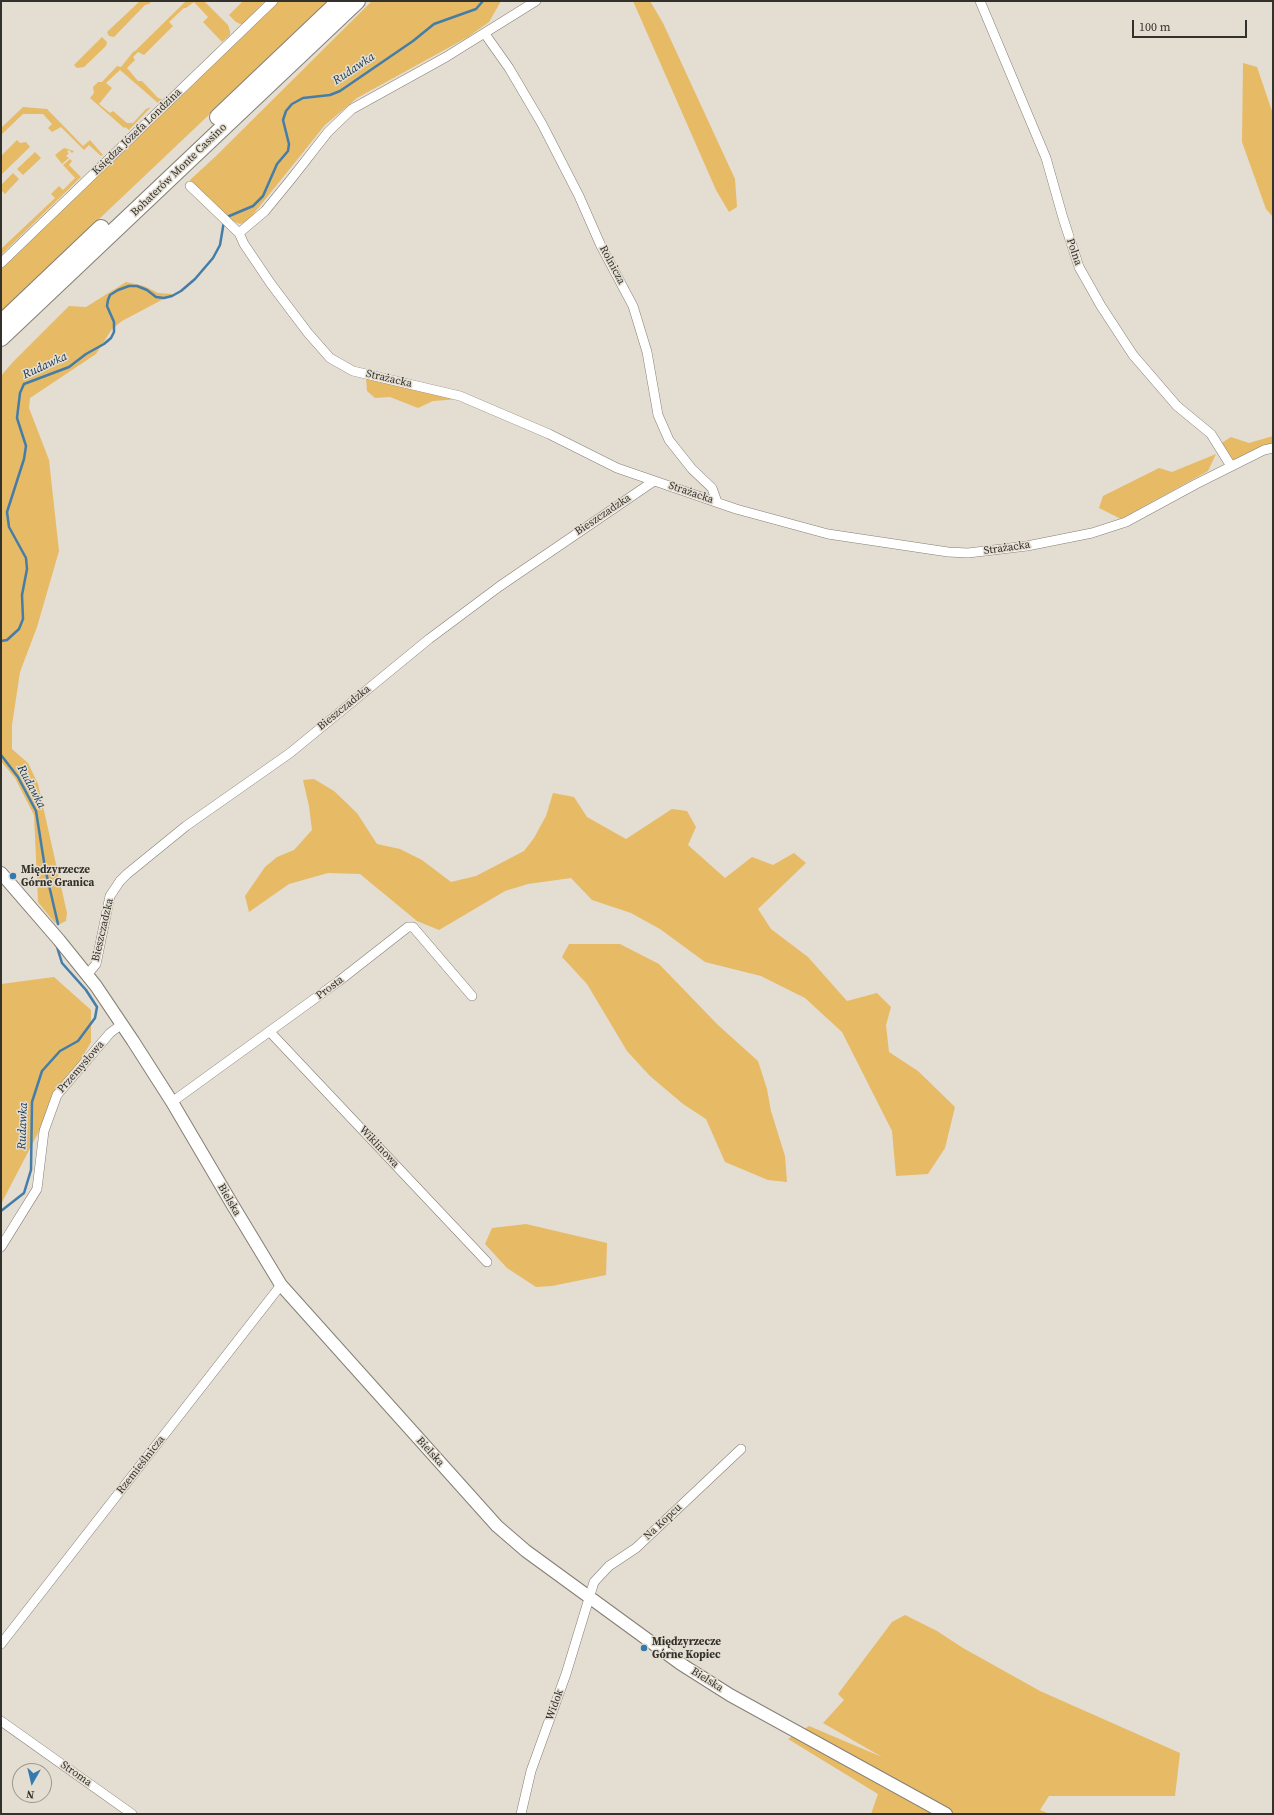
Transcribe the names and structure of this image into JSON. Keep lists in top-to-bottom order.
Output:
{
  "streets": {
    "highway": ["Bohaterów Monte Cassino"],
    "street": [
      "Księdza Józefa Londzina",
      "Polna",
      "Rolnicza",
      "Strażacka",
      "Bieszczadzka",
      "Prosta",
      "Przemysłowa",
      "Wiklinowa",
      "Bielska",
      "Rzemieślnicza",
      "Na Kopcu",
      "Widok",
      "Stroma"
    ]
  },
  "crossings": [
    ["Polna", "Strażacka"],
    ["Rolnicza", "Strażacka"],
    ["Strażacka", "Bieszczadzka"],
    ["Bieszczadzka", "Bielska"],
    ["Prosta", "Wiklinowa"],
    ["Prosta", "Bielska"],
    ["Przemysłowa", "Bielska"],
    ["Bielska", "Rzemieślnicza"],
    ["Bielska", "Na Kopcu"],
    ["Bielska", "Widok"],
    ["Na Kopcu", "Widok"]
  ],
  "water": ["Rudawka"],
  "places": ["Międzyrzecze Górne Granica", "Międzyrzecze Górne Kopiec"],
  "scale_bar": "100 m",
  "north": "bottom"
}
